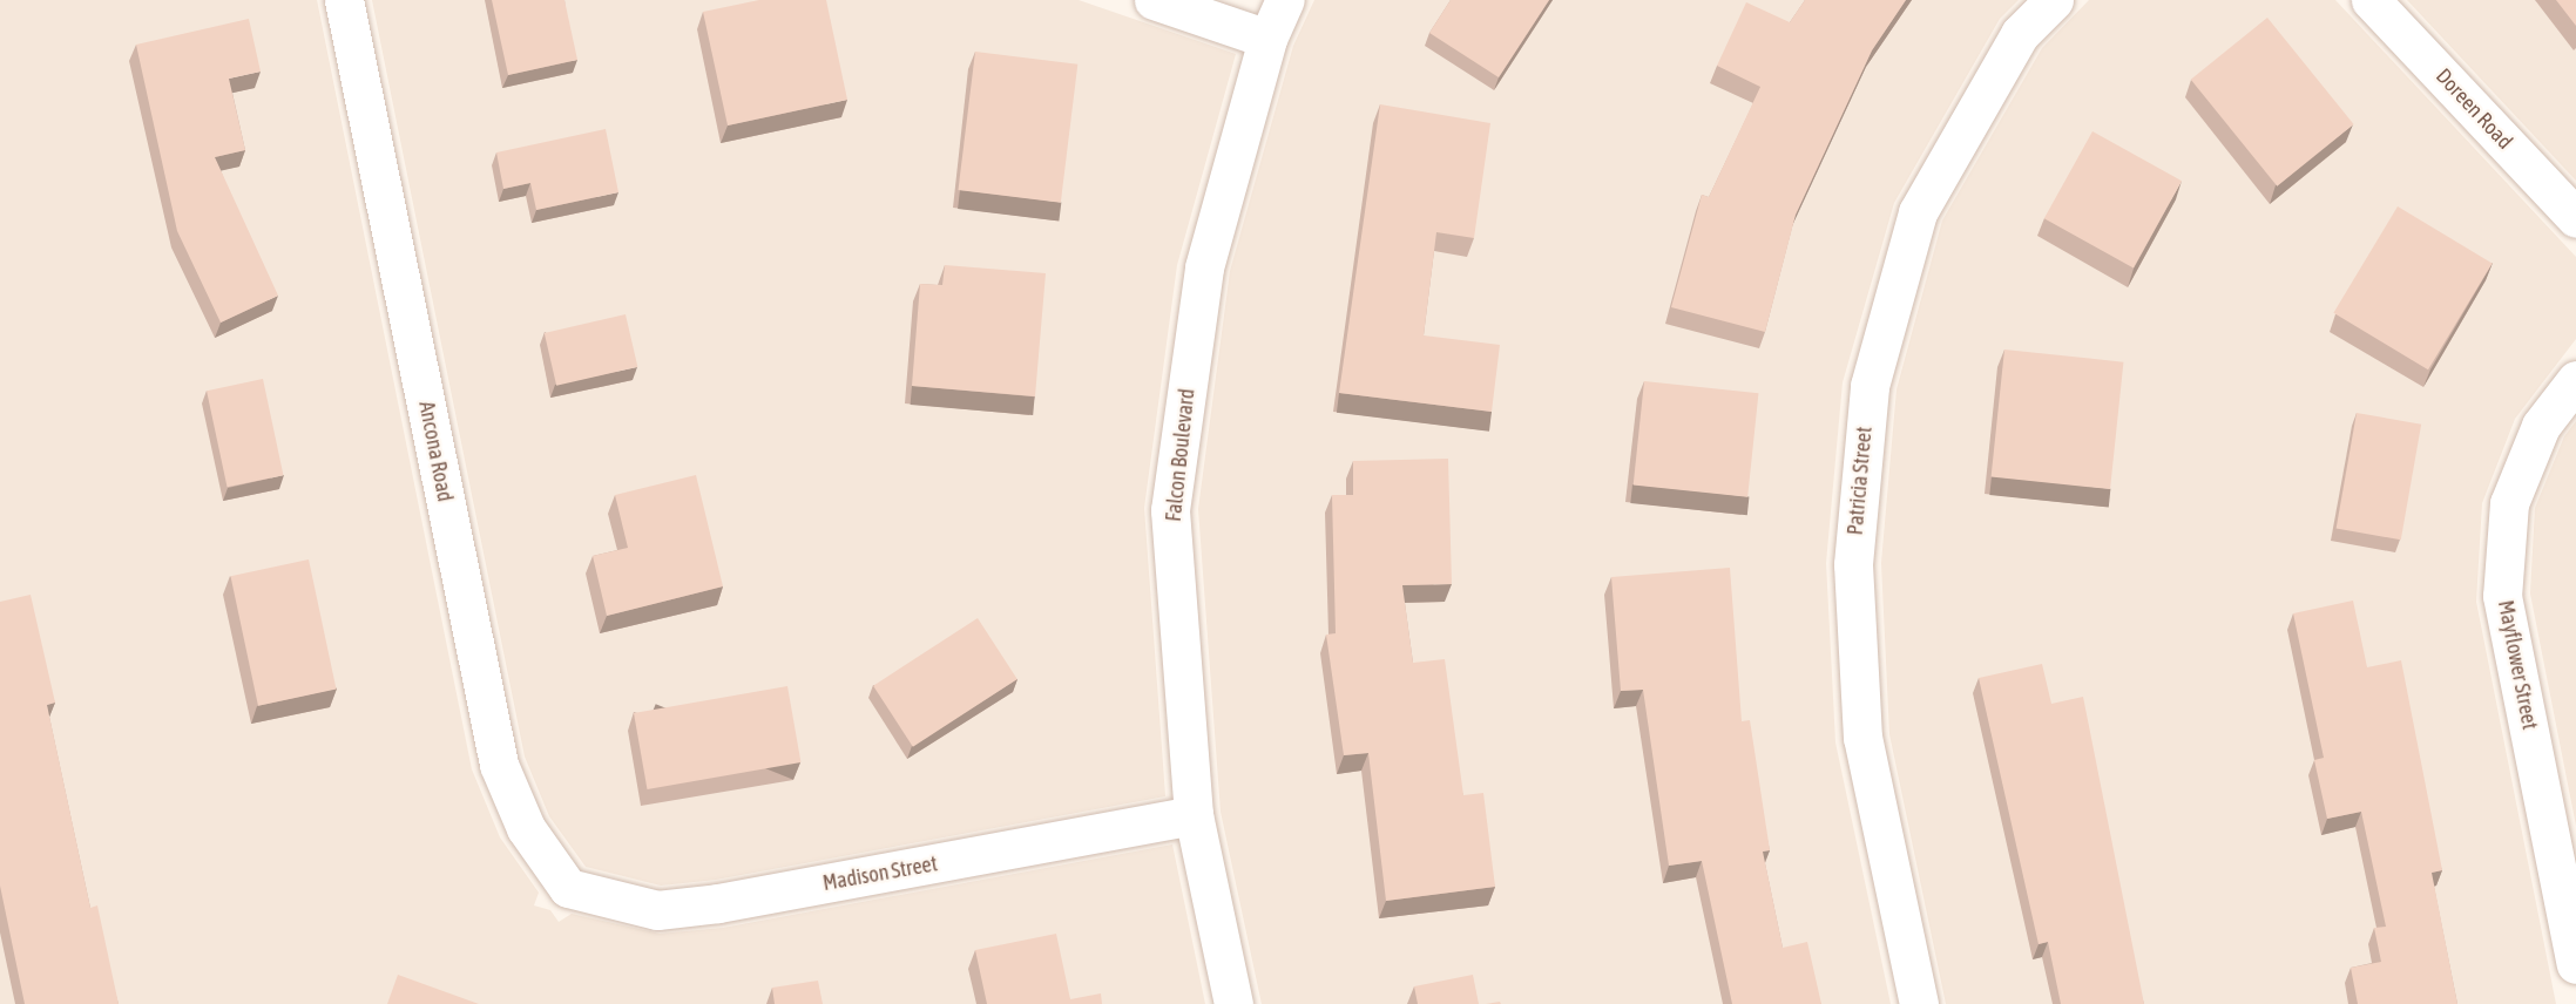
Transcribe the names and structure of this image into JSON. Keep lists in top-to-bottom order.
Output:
{
  "streets": {
    "street": [
      "Doreen Road",
      "Ancona Road",
      "Falcon Boulevard",
      "Patricia Street",
      "Mayflower Street",
      "Madison Street"
    ]
  },
  "crossings": [
    ["Ancona Road", "Madison Street"],
    ["Falcon Boulevard", "Madison Street"]
  ]
}
